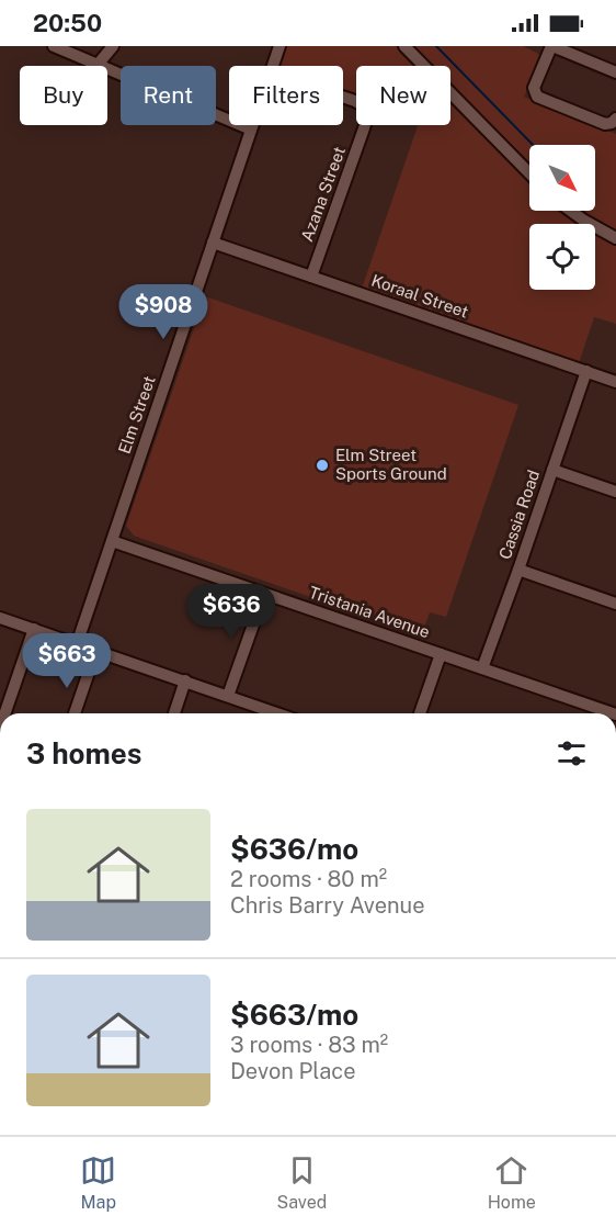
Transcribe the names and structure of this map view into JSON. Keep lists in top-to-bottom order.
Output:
{
  "streets": {
    "street": [
      "Azana Street",
      "Koraal Street",
      "Elm Street",
      "Cassia Road",
      "Tristania Avenue"
    ]
  },
  "crossings": [
    ["Azana Street", "Koraal Street"],
    ["Koraal Street", "Elm Street"],
    ["Koraal Street", "Cassia Road"],
    ["Elm Street", "Tristania Avenue"],
    ["Cassia Road", "Tristania Avenue"]
  ],
  "places": ["Elm Street Sports Ground"],
  "north": "bottom right",
  "page": {
    "status": "20:50",
    "chip": [
      "Buy",
      "Rent",
      "Filters",
      "New"
    ],
    "price": ["$908", "$636", "$663"],
    "heading": "3 homes",
    "list": [
      {
        "name": "$636/mo",
        "note": "2 rooms · 80 m² · Chris Barry Avenue"
      },
      {
        "name": "$663/mo",
        "note": "3 rooms · 83 m² · Devon Place"
      }
    ],
    "tabs": ["Map", "Saved", "Home"]
  }
}
